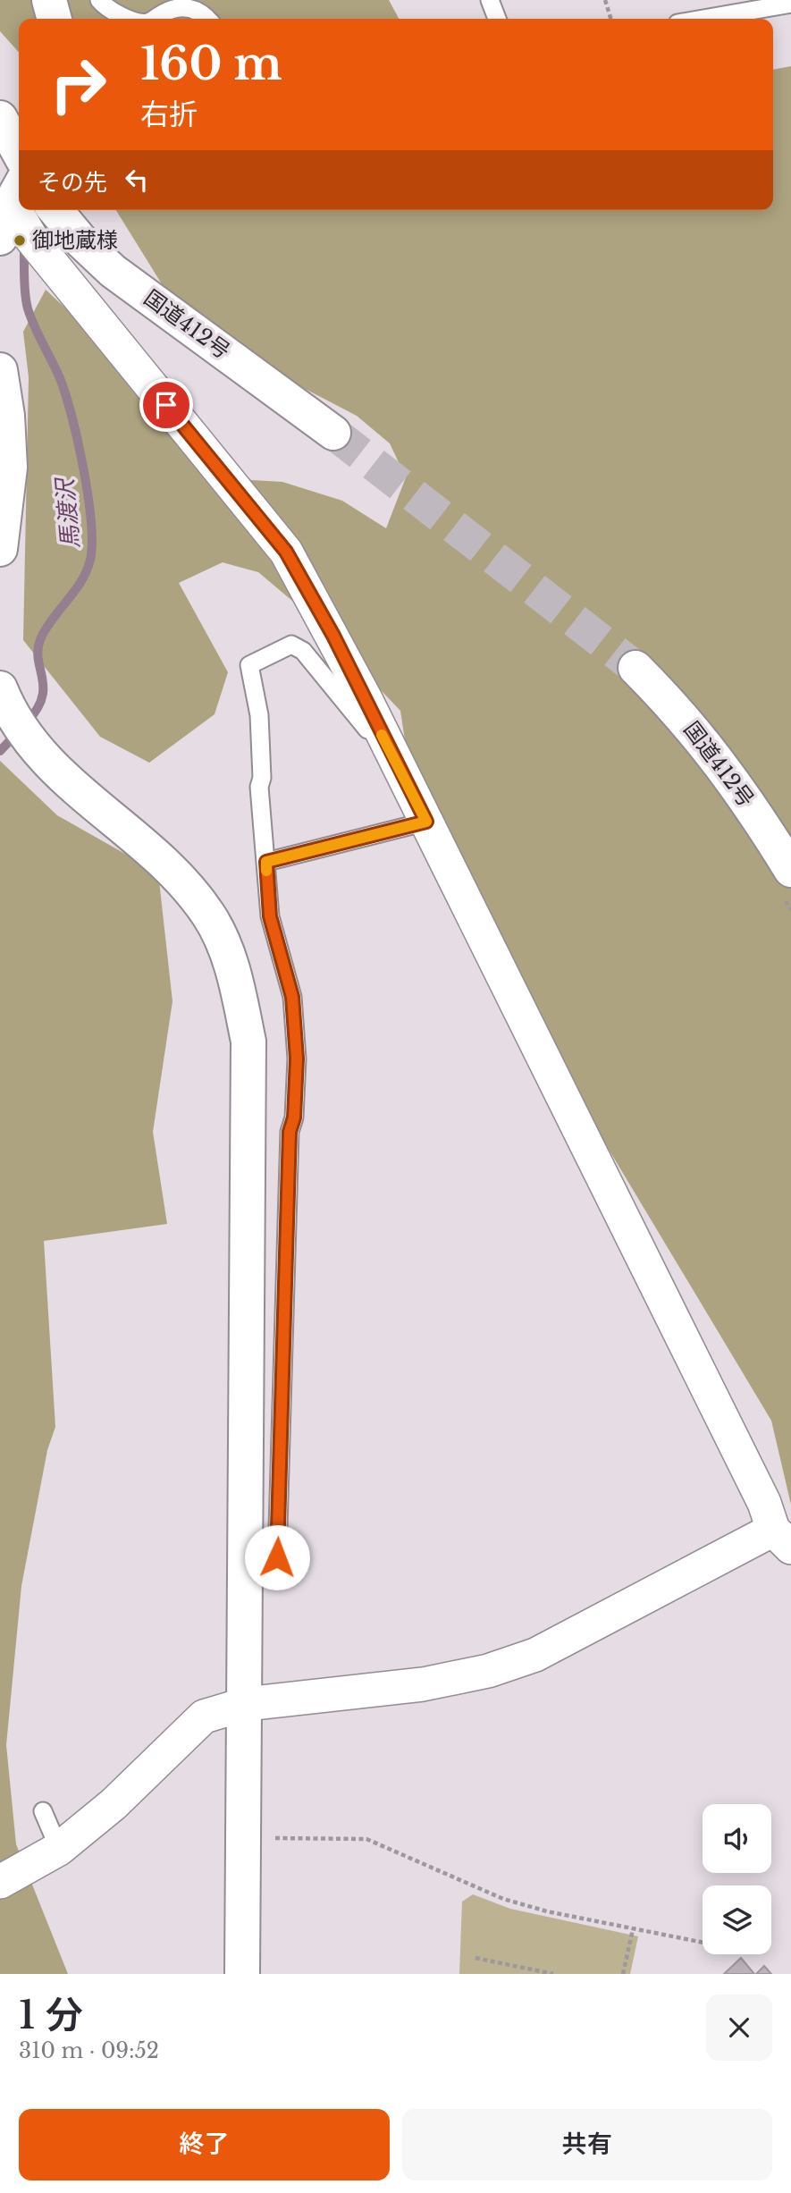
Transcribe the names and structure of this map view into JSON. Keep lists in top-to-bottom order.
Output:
{
  "streets": {
    "main road": ["国道412号"]
  },
  "water": ["馬渡沢"],
  "places": ["御地蔵様"],
  "page": {
    "turn": ["160 m", "右折"],
    "then": "その先",
    "heading": ["1 分", "310 m · 09:52"],
    "buttons": ["終了", "共有"]
  }
}
